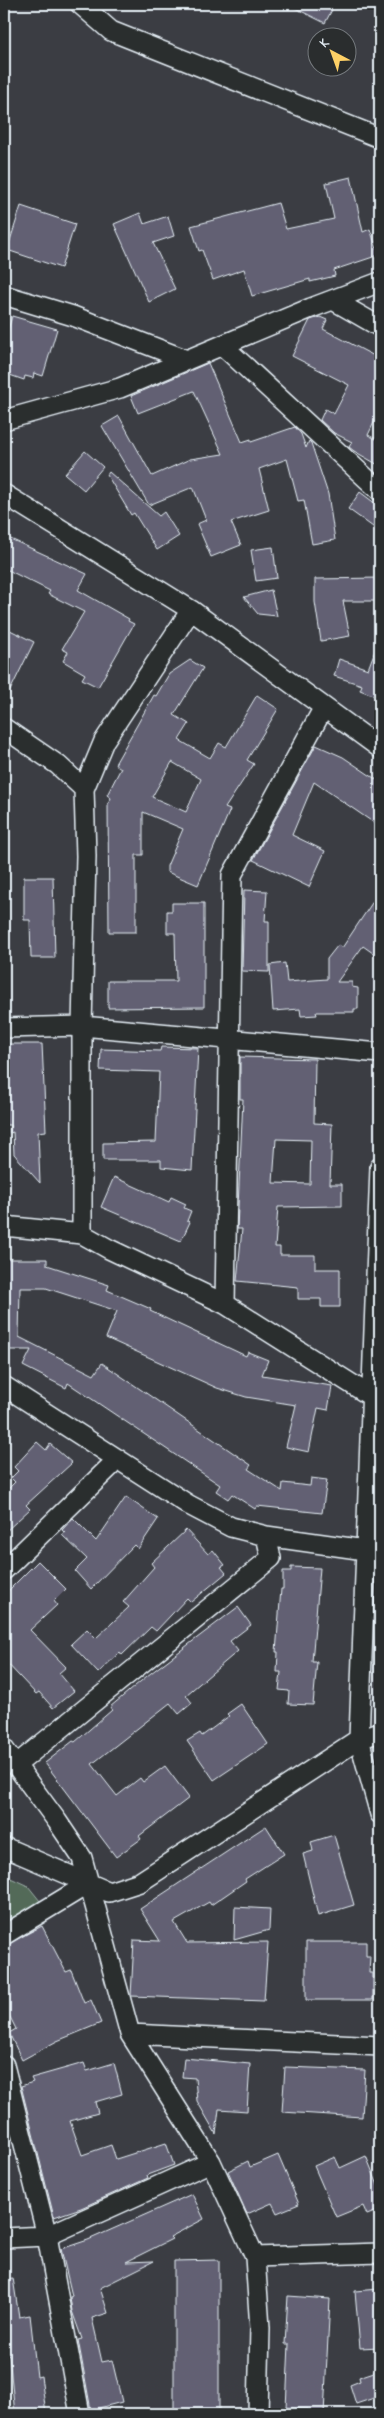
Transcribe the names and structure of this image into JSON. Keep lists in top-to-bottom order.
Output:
{
  "north": "top left"
}
